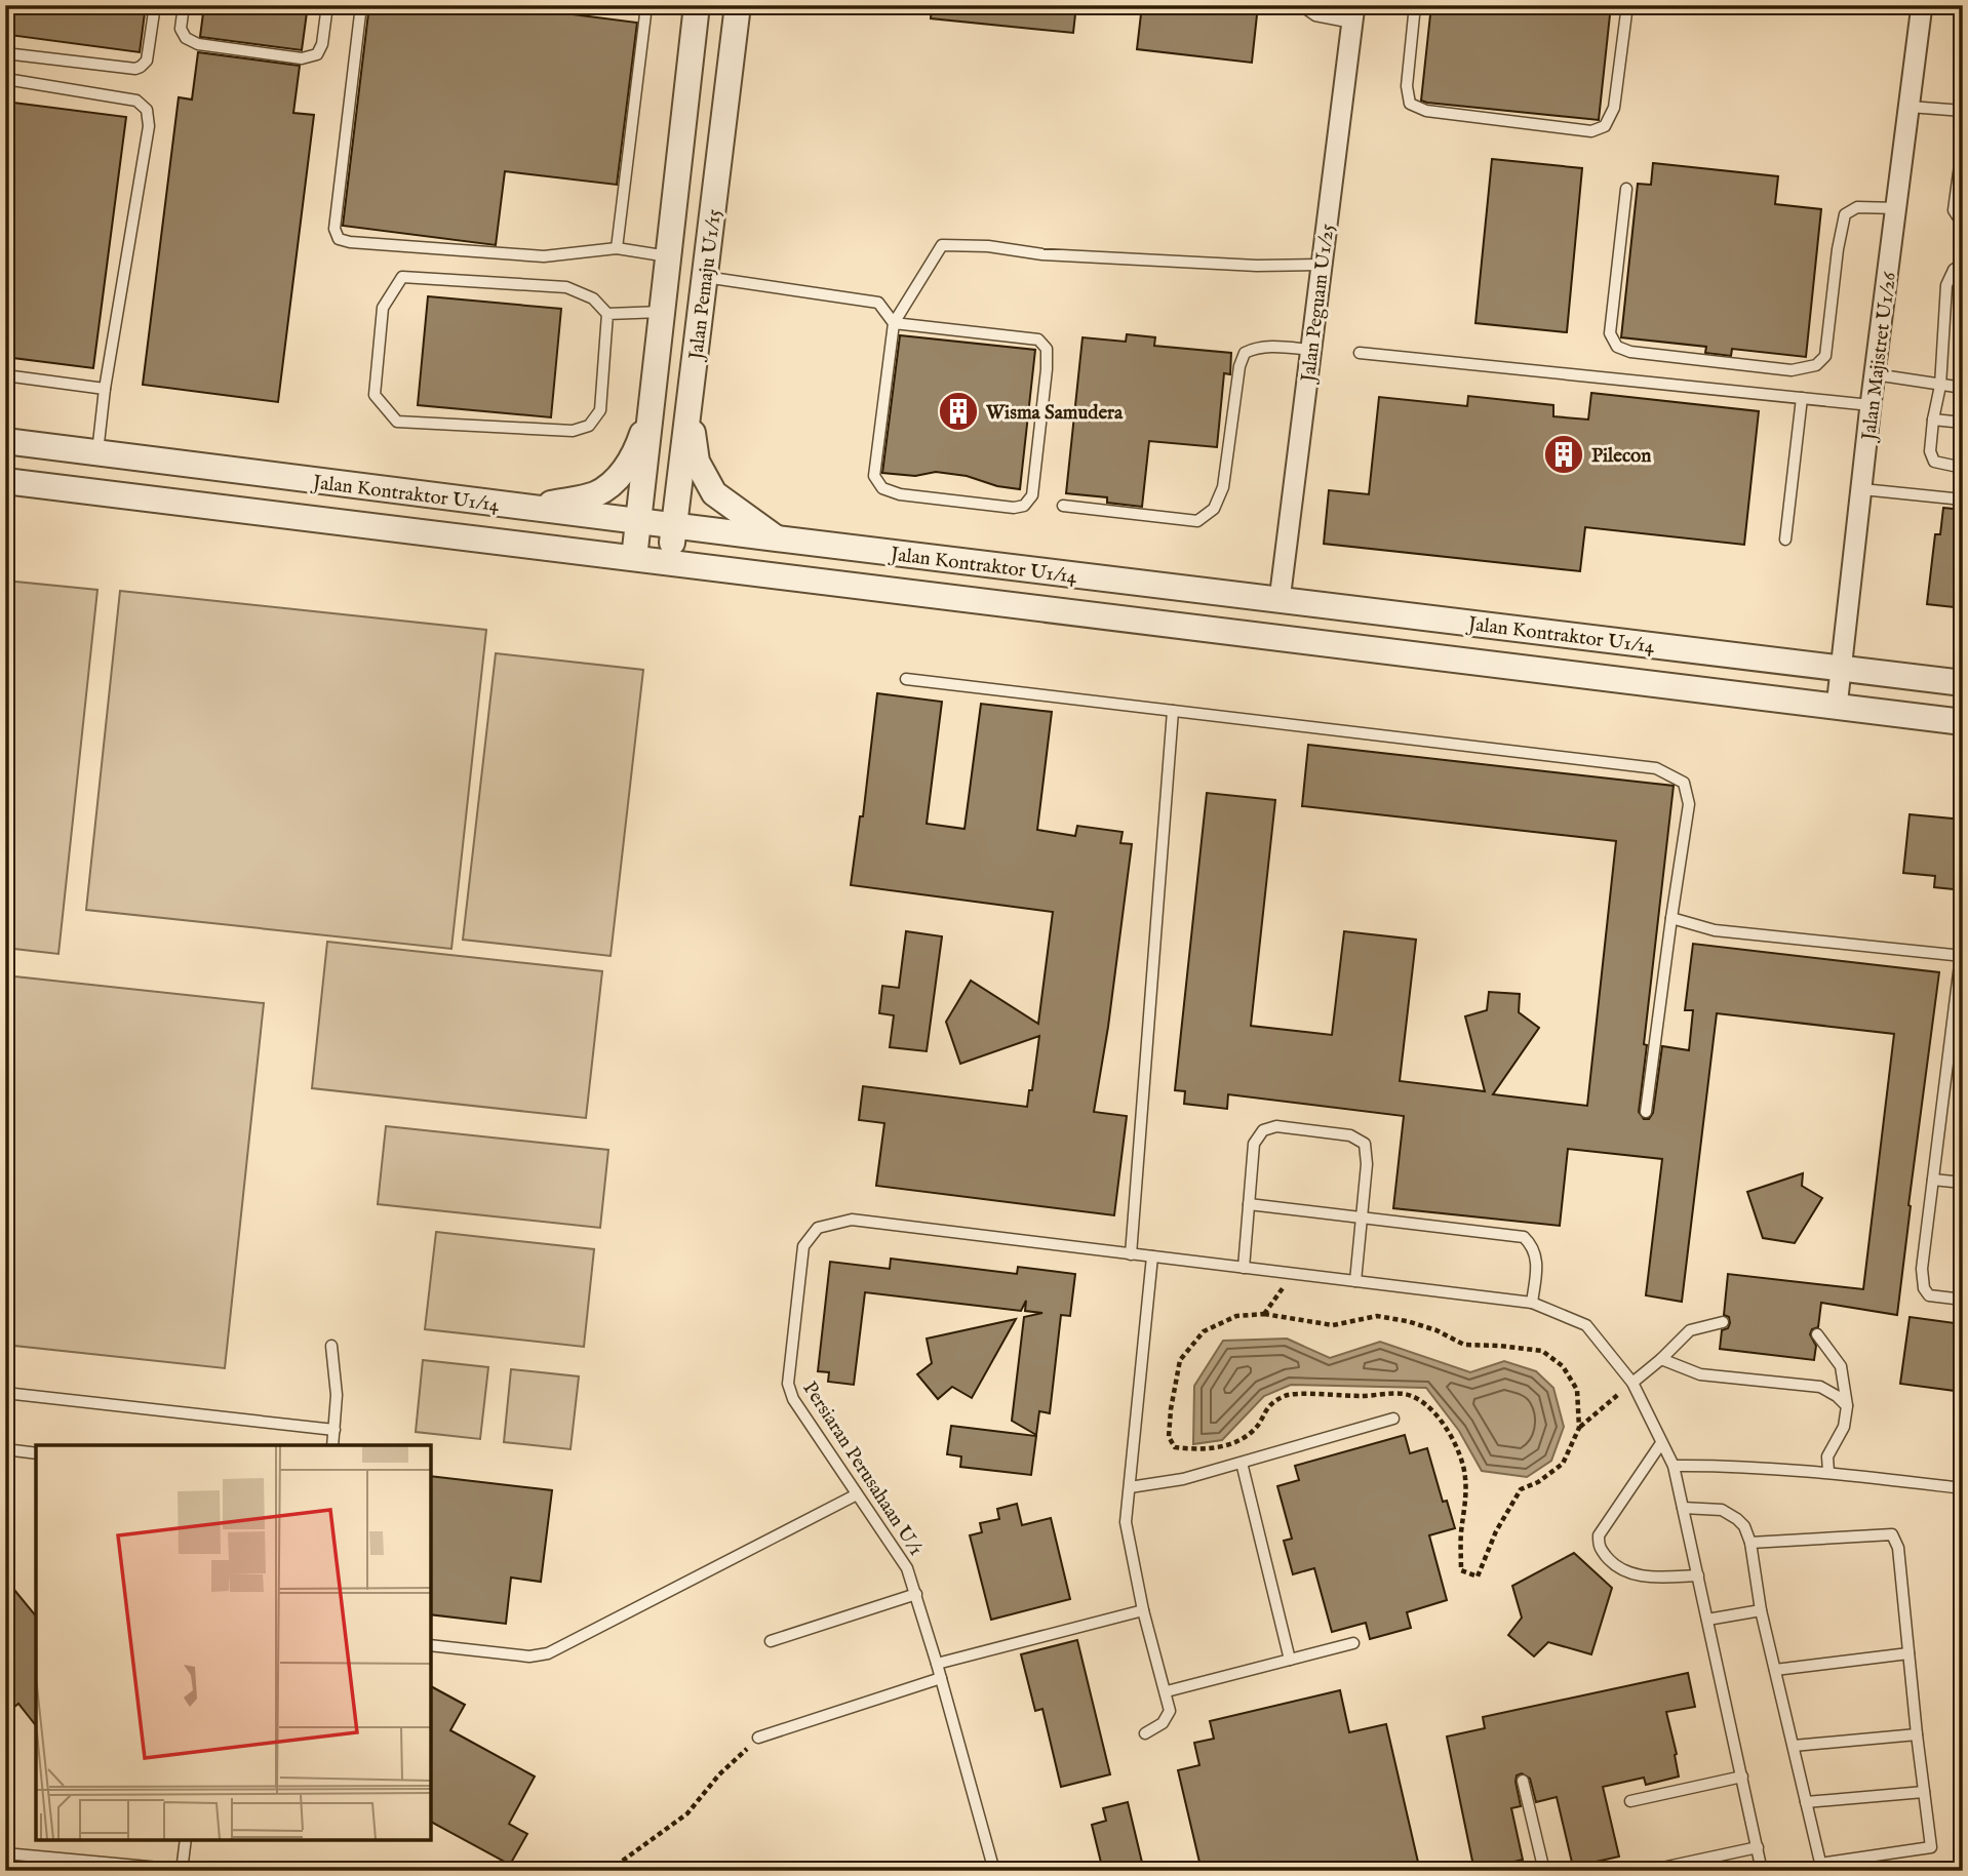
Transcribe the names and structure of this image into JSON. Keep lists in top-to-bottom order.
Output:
{
  "streets": {
    "street": [
      "Jalan Pemaju U1/15",
      "Jalan Peguam U1/25",
      "Jalan Majistret U1/26",
      "Jalan Kontraktor U1/14"
    ],
    "lane": ["Persiaran Perusahaan U/1"]
  },
  "crossings": [
    ["Jalan Pemaju U1/15", "Jalan Kontraktor U1/14"],
    ["Jalan Peguam U1/25", "Jalan Kontraktor U1/14"],
    ["Jalan Majistret U1/26", "Jalan Kontraktor U1/14"]
  ],
  "places": {
    "building": ["Wisma Samudera", "Pilecon"]
  }
}
